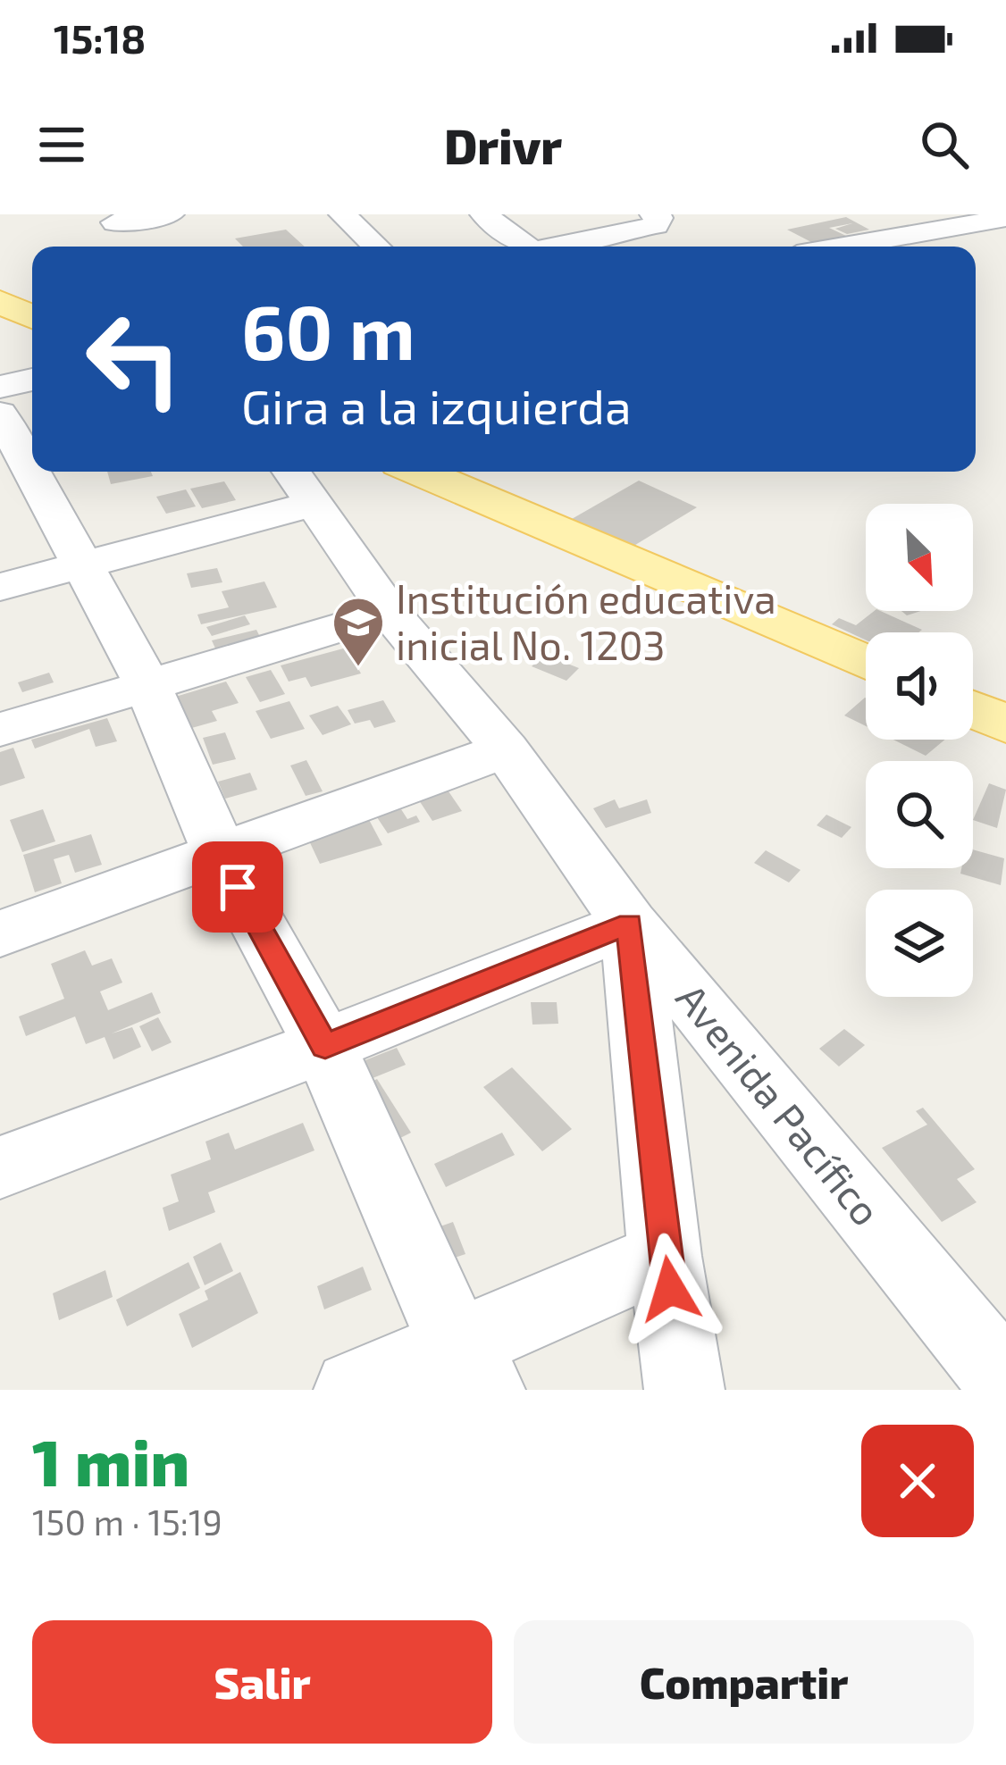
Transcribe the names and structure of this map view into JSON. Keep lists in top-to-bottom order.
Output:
{
  "streets": {
    "street": ["Avenida Pacífico"]
  },
  "places": {
    "school or university": ["Institución educativa inicial No. 1203"]
  },
  "north": "bottom right",
  "page": {
    "status": "15:18",
    "header": "Drivr",
    "turn": ["60 m", "Gira a la izquierda"],
    "heading": ["1 min", "150 m · 15:19"],
    "buttons": ["Salir", "Compartir"]
  }
}
